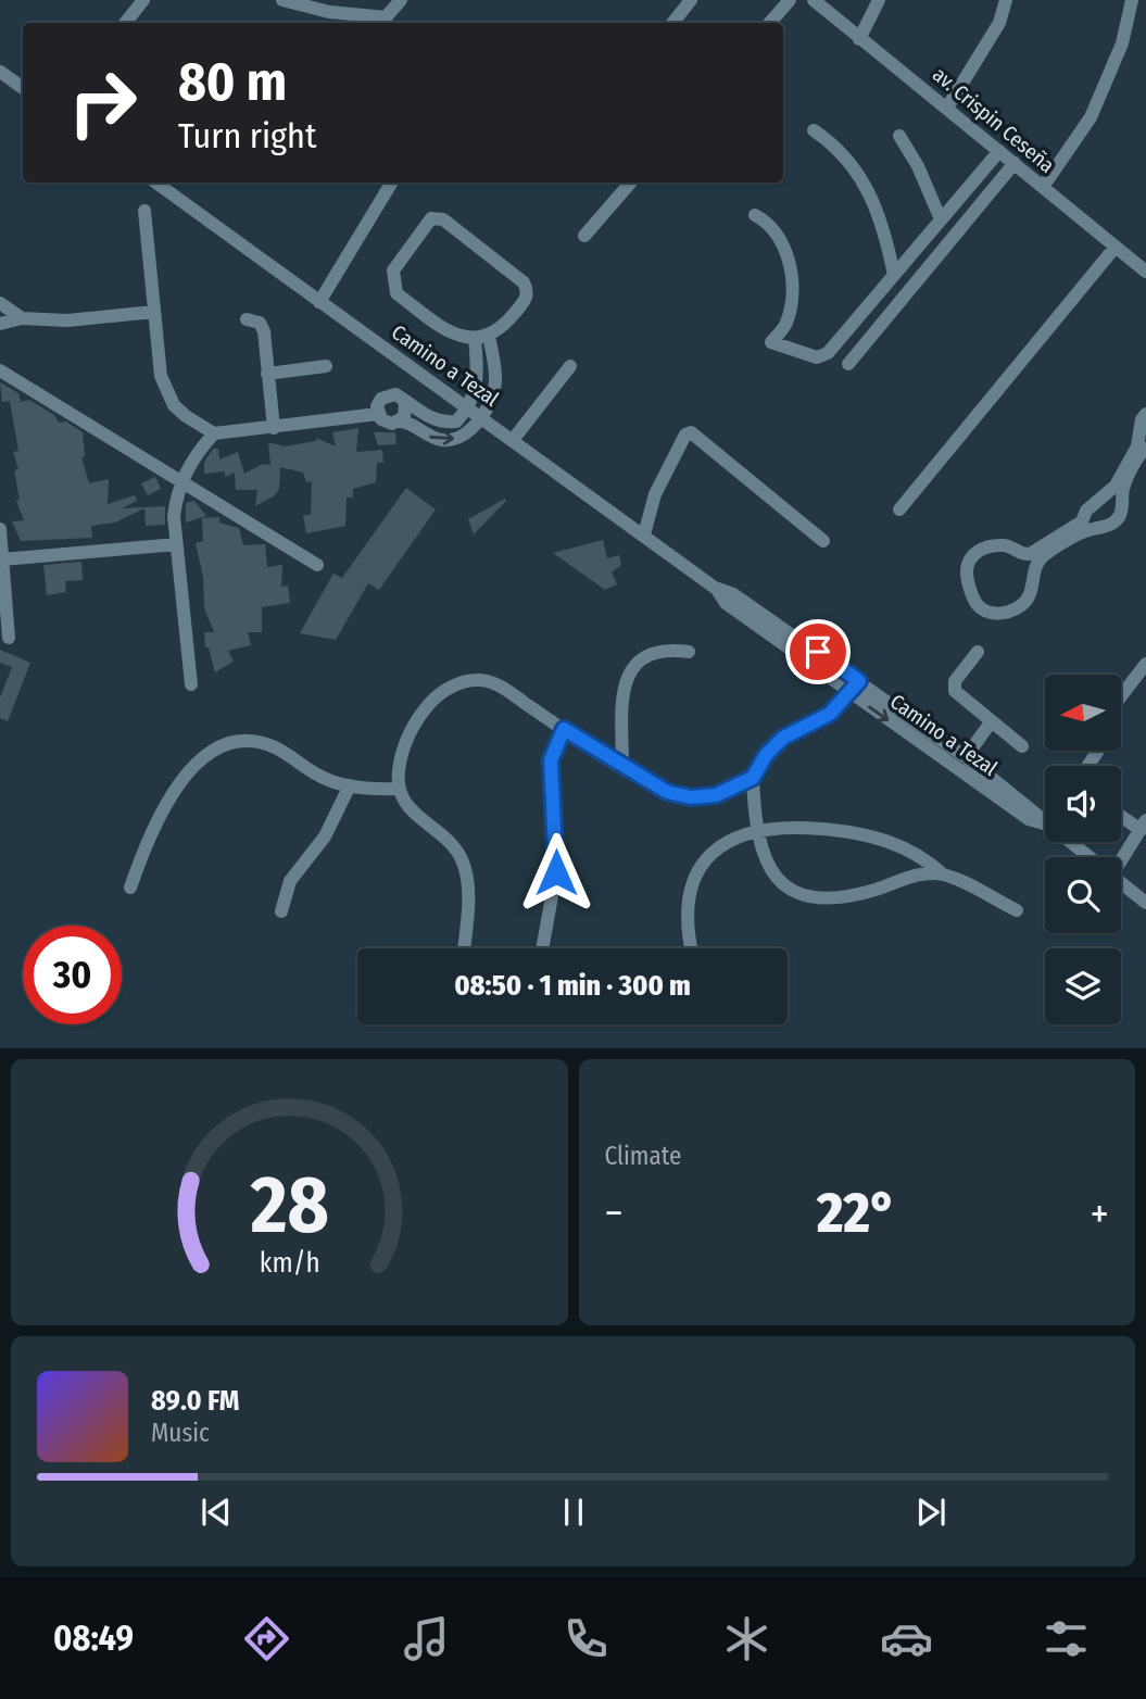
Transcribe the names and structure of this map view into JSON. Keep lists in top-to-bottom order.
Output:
{
  "streets": {
    "street": ["av. Crispin Ceseña", "Camino a Tezal"]
  },
  "north": "left",
  "page": {
    "turn": ["80 m", "Turn right"],
    "limit": "30",
    "trip": "08:50 · 1 min · 300 m",
    "tile": "Climate",
    "heat": ["−", "22°", "+"],
    "song": ["89.0 FM", "Music"],
    "tabs": "08:49",
    "gauge": ["28", "km/h"]
  }
}
